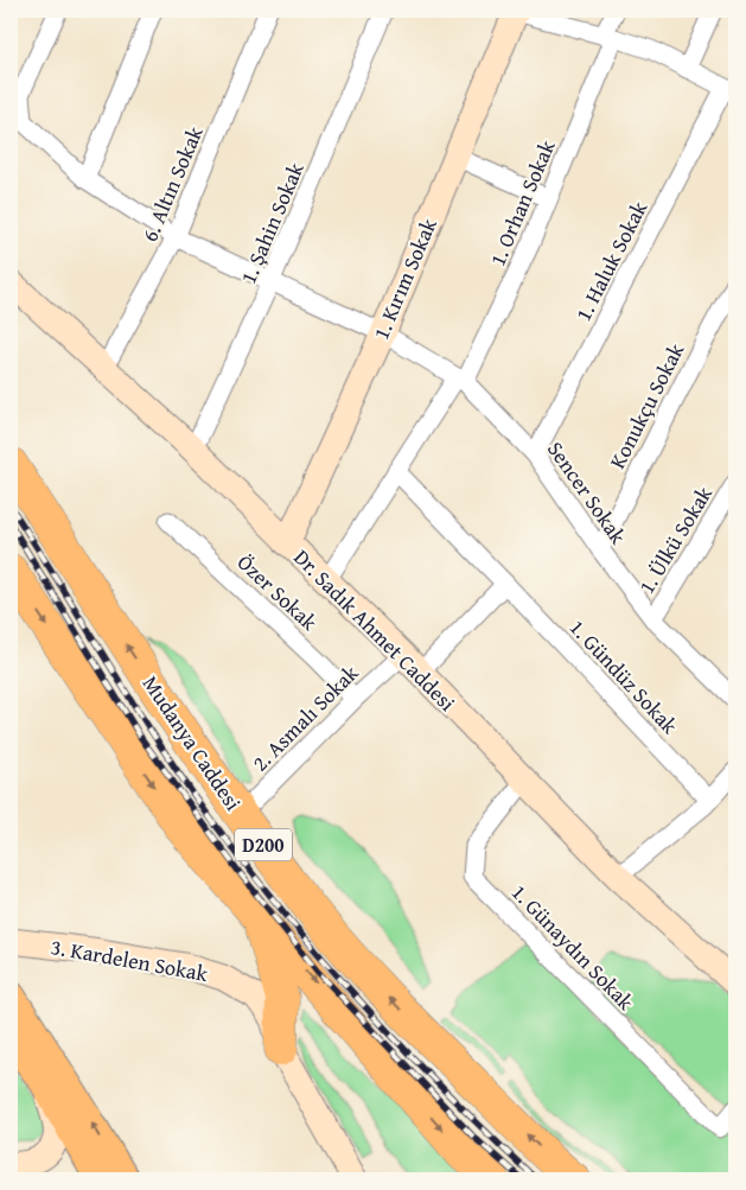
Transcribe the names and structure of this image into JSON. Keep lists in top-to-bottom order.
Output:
{
  "streets": {
    "highway": ["Mudanya Caddesi", "D200"],
    "main road": ["1. Kırım Sokak", "Dr. Sadık Ahmet Caddesi", "3. Kardelen Sokak"],
    "street": [
      "6. Altın Sokak",
      "1. Orhan Sokak",
      "1. Şahin Sokak",
      "1. Haluk Sokak",
      "Konukçu Sokak",
      "Sencer Sokak",
      "1. Ülkü Sokak",
      "Özer Sokak",
      "1. Gündüz Sokak",
      "2. Asmalı Sokak",
      "1. Günaydın Sokak"
    ]
  },
  "crossings": [
    ["6. Altın Sokak", "Sencer Sokak"],
    ["6. Altın Sokak", "Dr. Sadık Ahmet Caddesi"],
    ["1. Orhan Sokak", "Sencer Sokak"],
    ["1. Orhan Sokak", "Dr. Sadık Ahmet Caddesi"],
    ["1. Orhan Sokak", "1. Gündüz Sokak"],
    ["1. Şahin Sokak", "Sencer Sokak"],
    ["1. Şahin Sokak", "Dr. Sadık Ahmet Caddesi"],
    ["1. Haluk Sokak", "Sencer Sokak"],
    ["1. Kırım Sokak", "Sencer Sokak"],
    ["1. Kırım Sokak", "Dr. Sadık Ahmet Caddesi"],
    ["Konukçu Sokak", "Sencer Sokak"],
    ["Sencer Sokak", "1. Ülkü Sokak"],
    ["Özer Sokak", "2. Asmalı Sokak"],
    ["Dr. Sadık Ahmet Caddesi", "2. Asmalı Sokak"],
    ["Dr. Sadık Ahmet Caddesi", "1. Günaydın Sokak"],
    ["2. Asmalı Sokak", "Mudanya Caddesi"]
  ]
}
